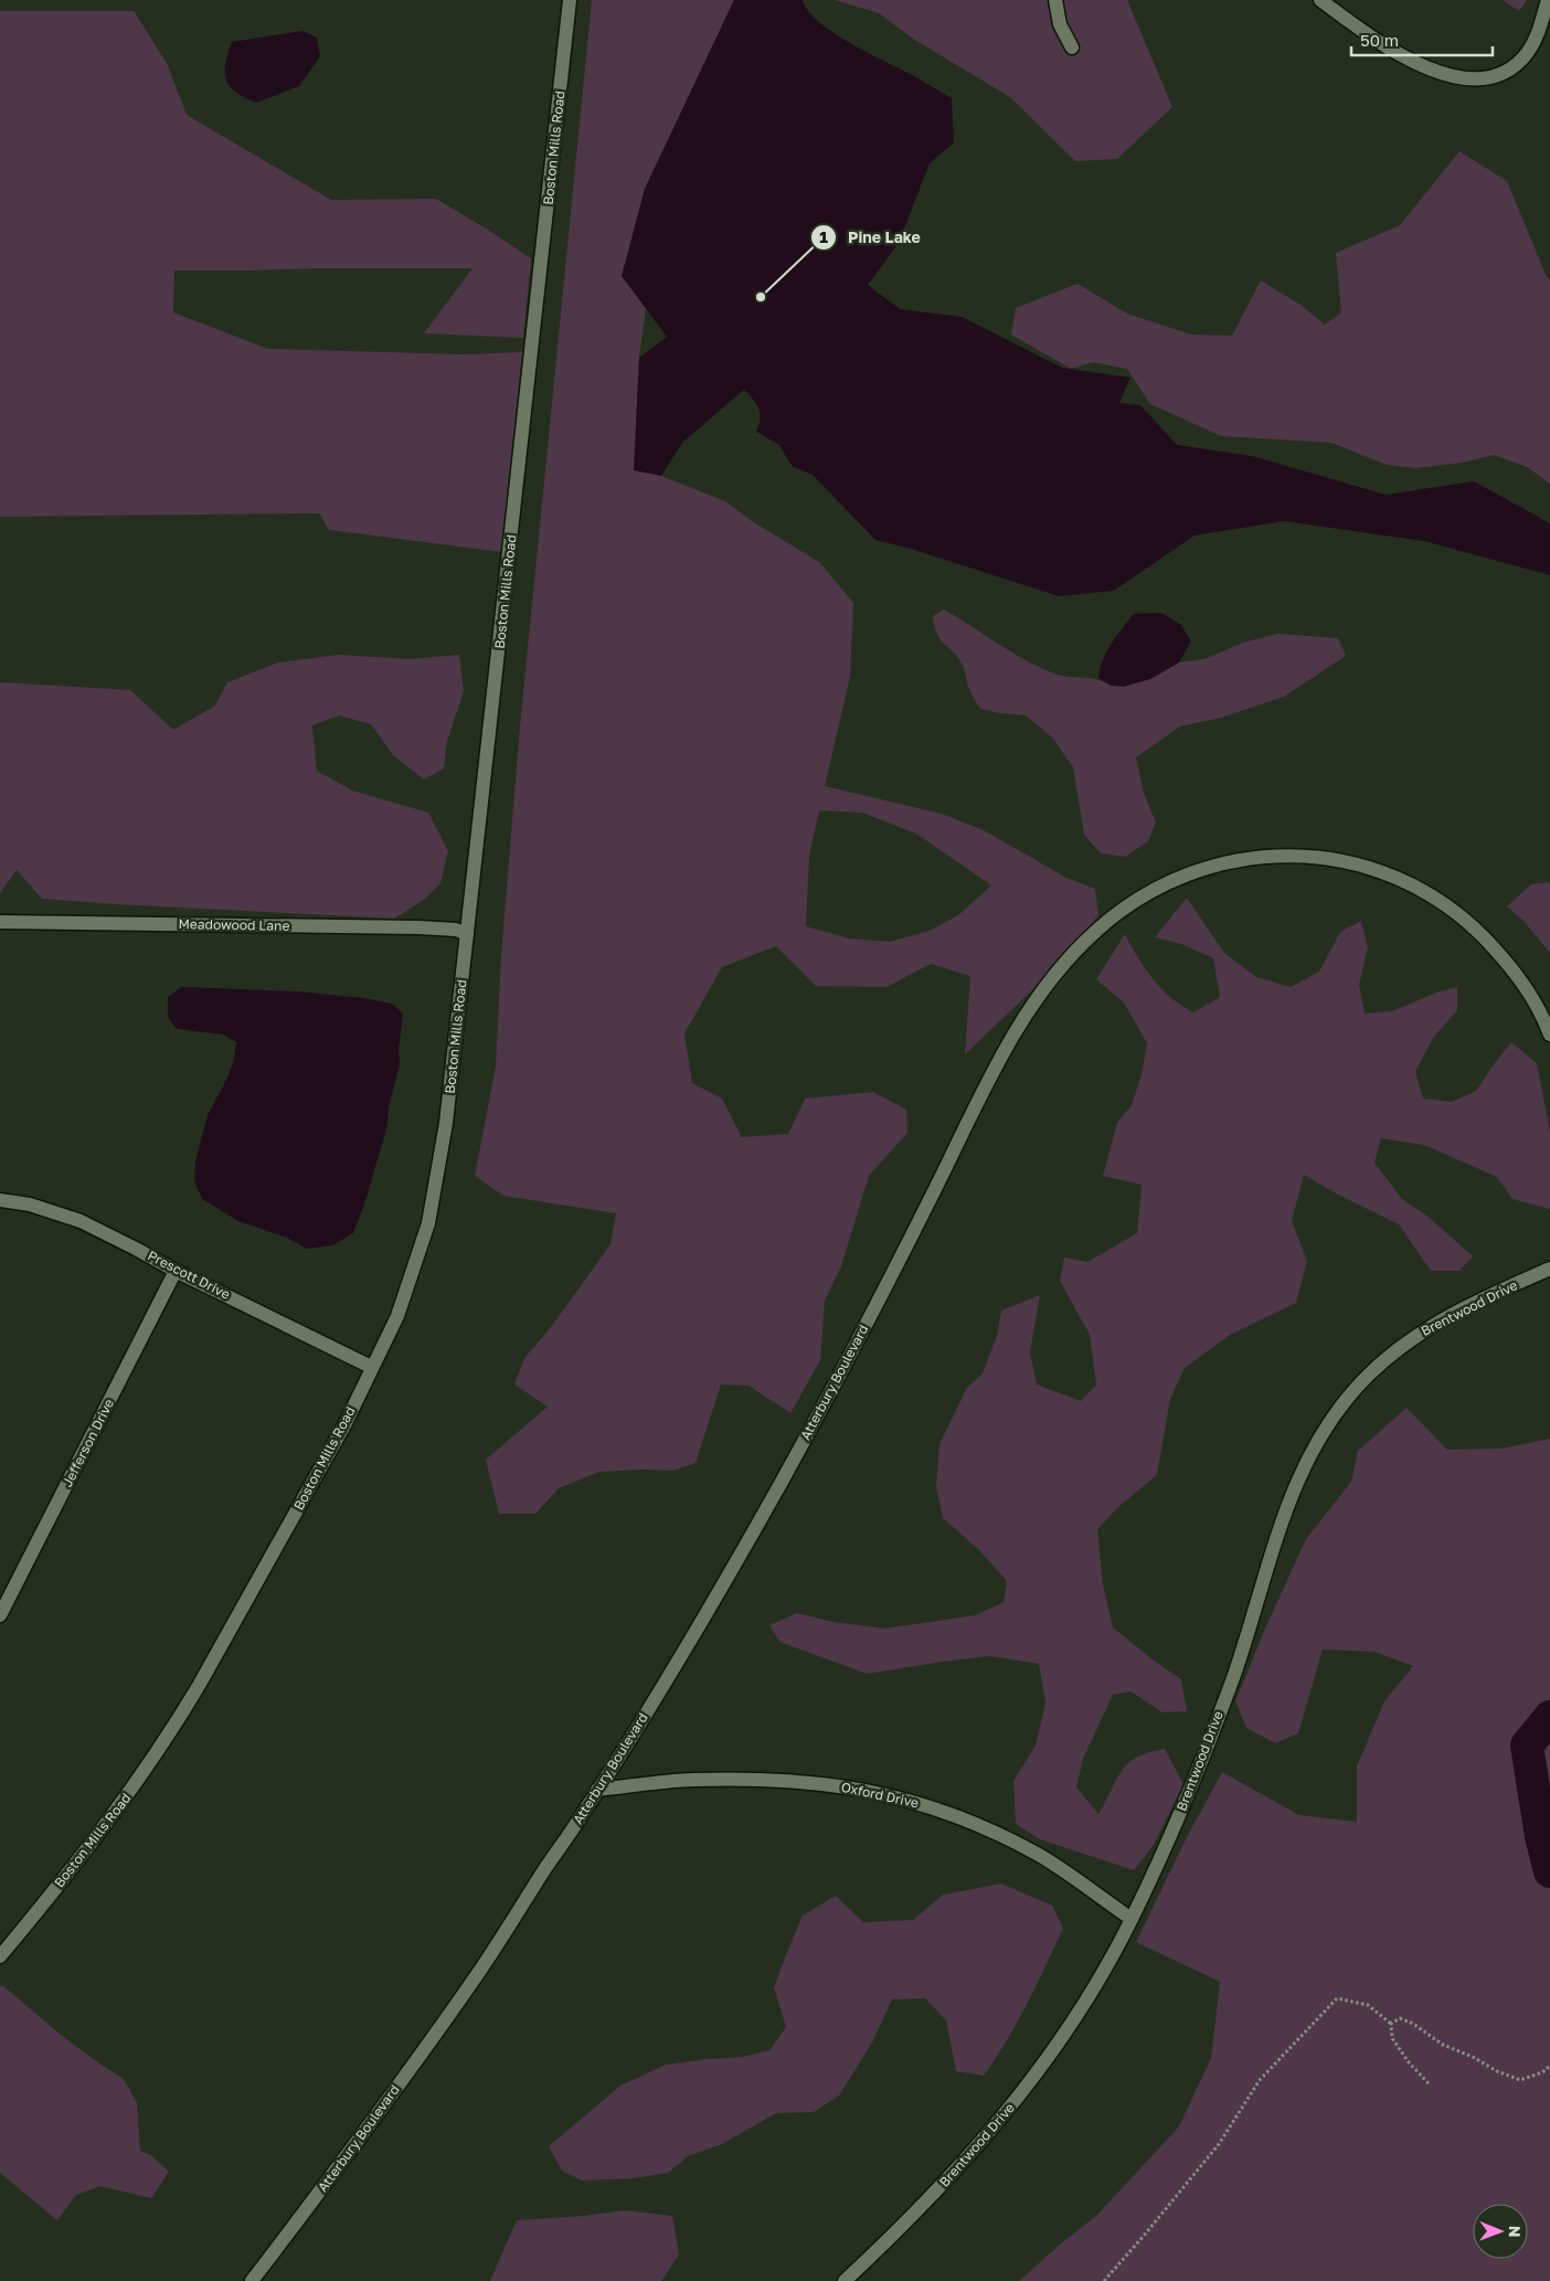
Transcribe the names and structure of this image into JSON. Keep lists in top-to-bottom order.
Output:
{
  "streets": {
    "street": [
      "Boston Mills Road",
      "Meadowood Lane",
      "Prescott Drive",
      "Brentwood Drive",
      "Atterbury Boulevard",
      "Jefferson Drive",
      "Oxford Drive"
    ]
  },
  "crossings": [
    ["Boston Mills Road", "Meadowood Lane"],
    ["Boston Mills Road", "Prescott Drive"],
    ["Prescott Drive", "Jefferson Drive"],
    ["Brentwood Drive", "Oxford Drive"],
    ["Atterbury Boulevard", "Oxford Drive"]
  ],
  "places": ["Pine Lake"],
  "scale_bar": "50 m",
  "north": "right"
}
